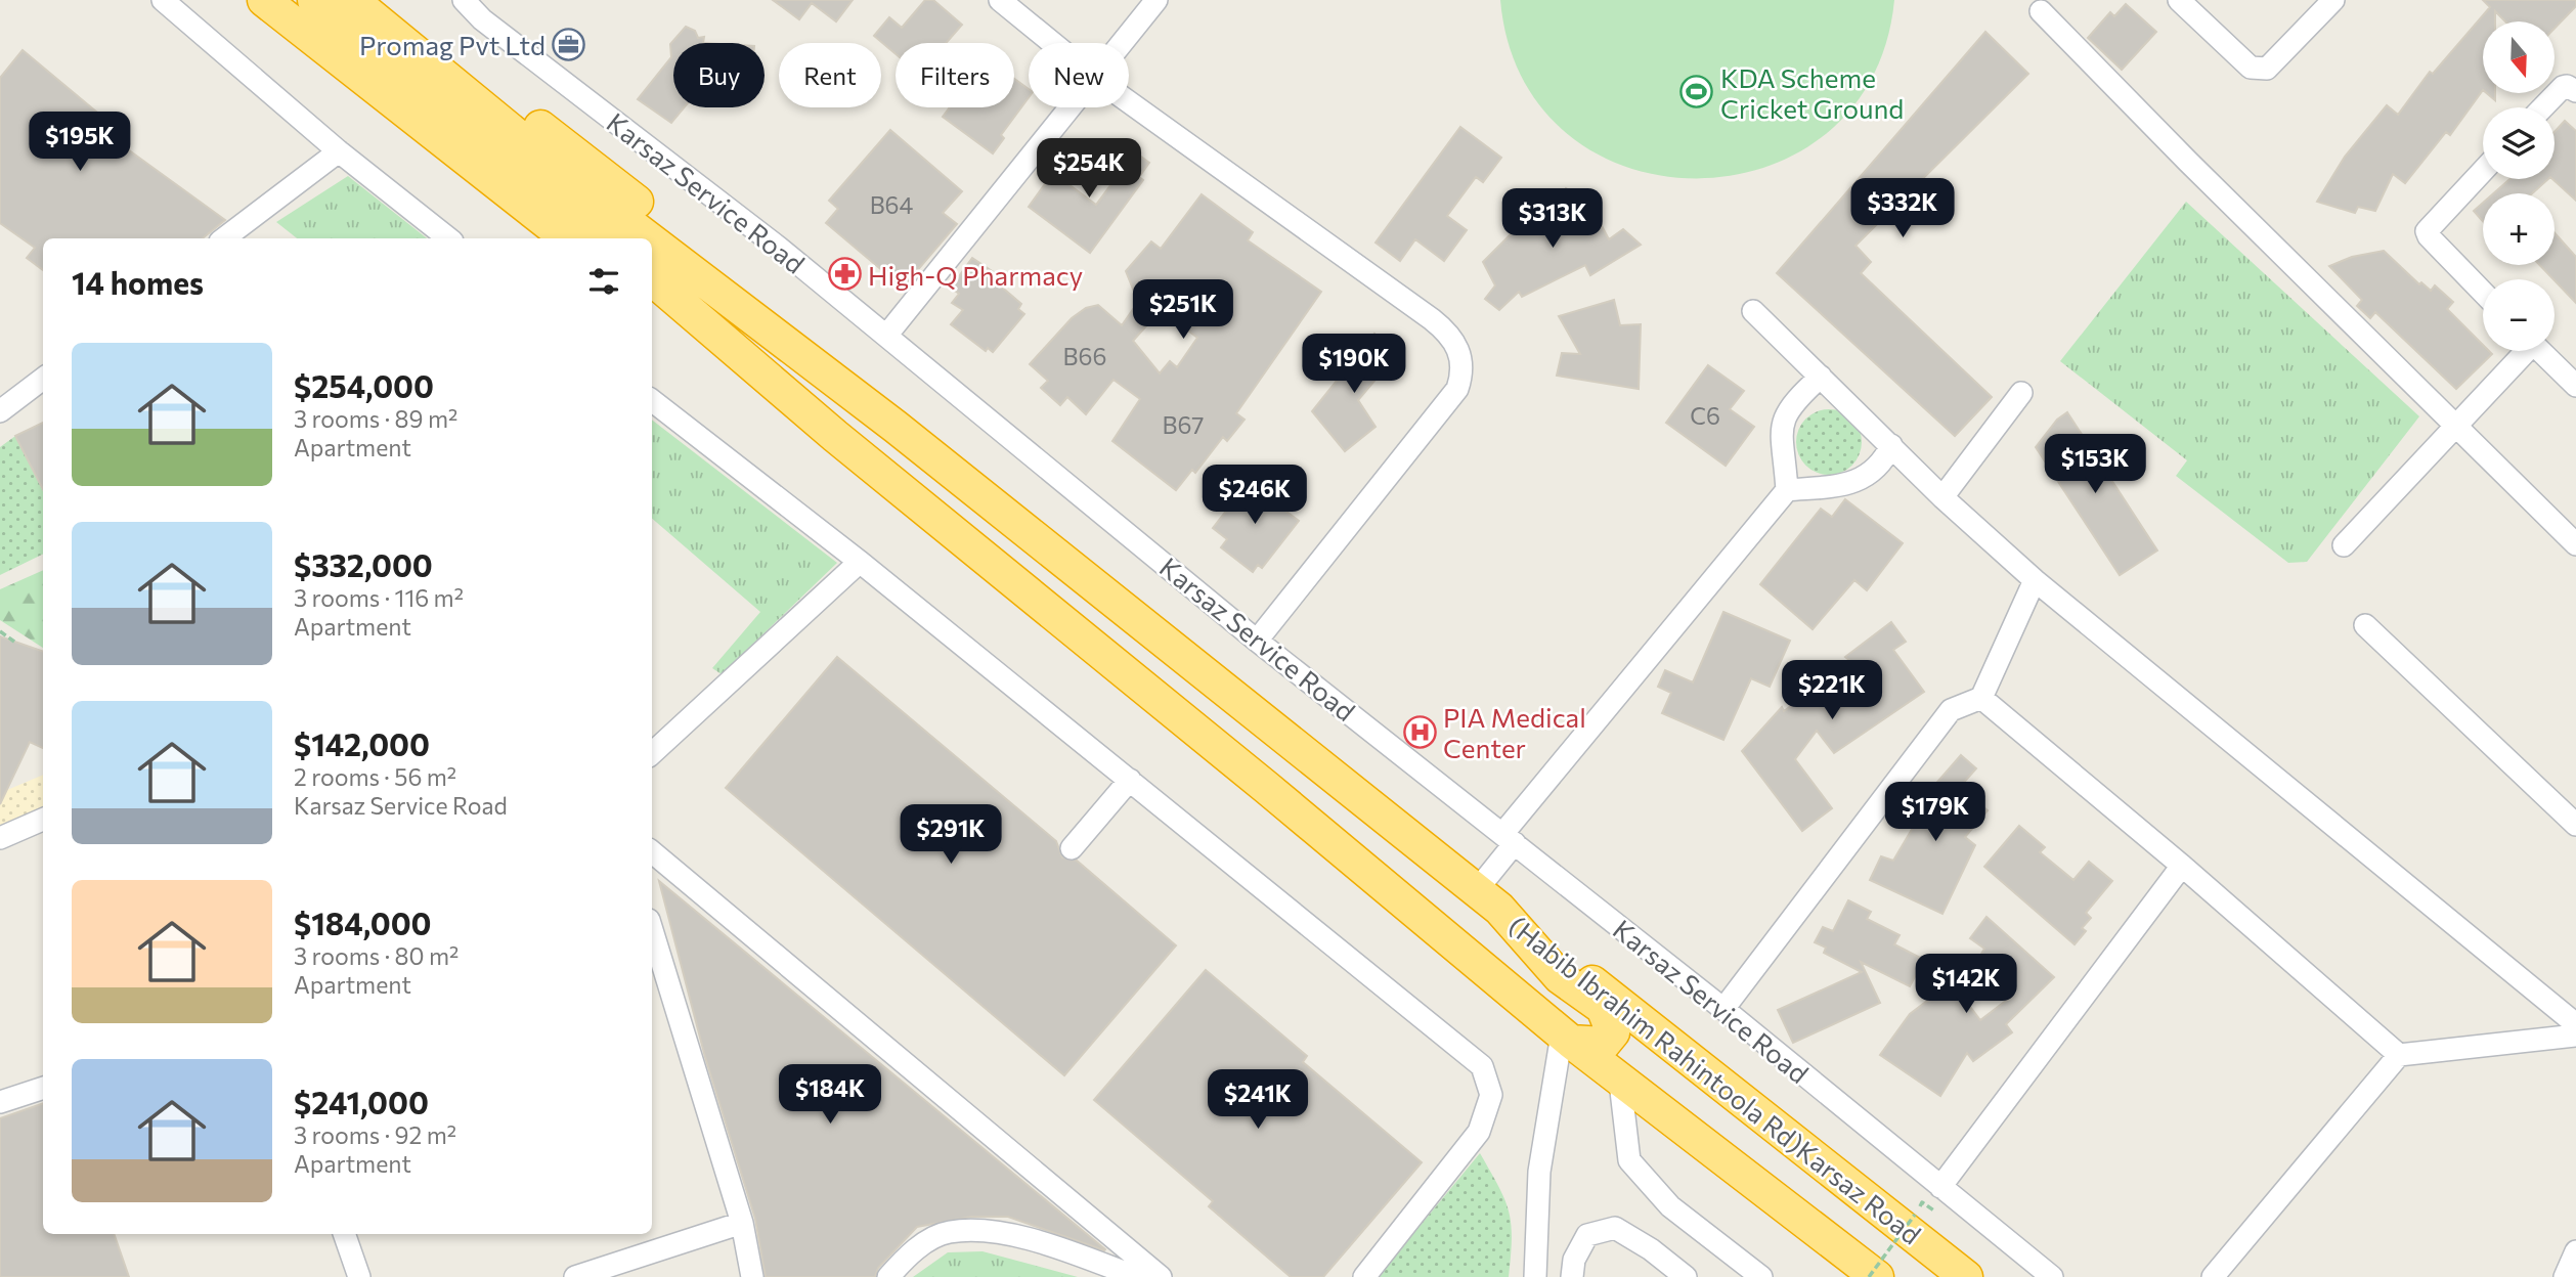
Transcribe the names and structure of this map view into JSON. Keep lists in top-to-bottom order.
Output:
{
  "streets": {
    "highway": ["(Habib Ibrahim Rahintoola Rd)Karsaz Road"],
    "street": ["Karsaz Service Road"]
  },
  "places": {
    "office": ["Promag Pvt Ltd"],
    "sports": ["KDA Scheme Cricket Ground"],
    "pharmacy": ["High-Q Pharmacy"],
    "hospital": ["PIA Medical Center"]
  },
  "house_numbers": [
    "B64",
    "B66",
    "C6",
    "B67"
  ],
  "north": "bottom",
  "page": {
    "map_buttons": ["+", "−"],
    "chip": [
      "Buy",
      "Rent",
      "Filters",
      "New"
    ],
    "price": [
      "$195K",
      "$254K",
      "$332K",
      "$313K",
      "$251K",
      "$190K",
      "$153K",
      "$246K",
      "$221K",
      "$179K",
      "$291K",
      "$142K",
      "$184K",
      "$241K"
    ],
    "heading": "14 homes",
    "list": [
      {
        "name": "$254,000",
        "note": "3 rooms · 89 m² · Apartment"
      },
      {
        "name": "$332,000",
        "note": "3 rooms · 116 m² · Apartment"
      },
      {
        "name": "$142,000",
        "note": "2 rooms · 56 m² · Karsaz Service Road"
      },
      {
        "name": "$184,000",
        "note": "3 rooms · 80 m² · Apartment"
      },
      {
        "name": "$241,000",
        "note": "3 rooms · 92 m² · Apartment"
      }
    ]
  }
}
